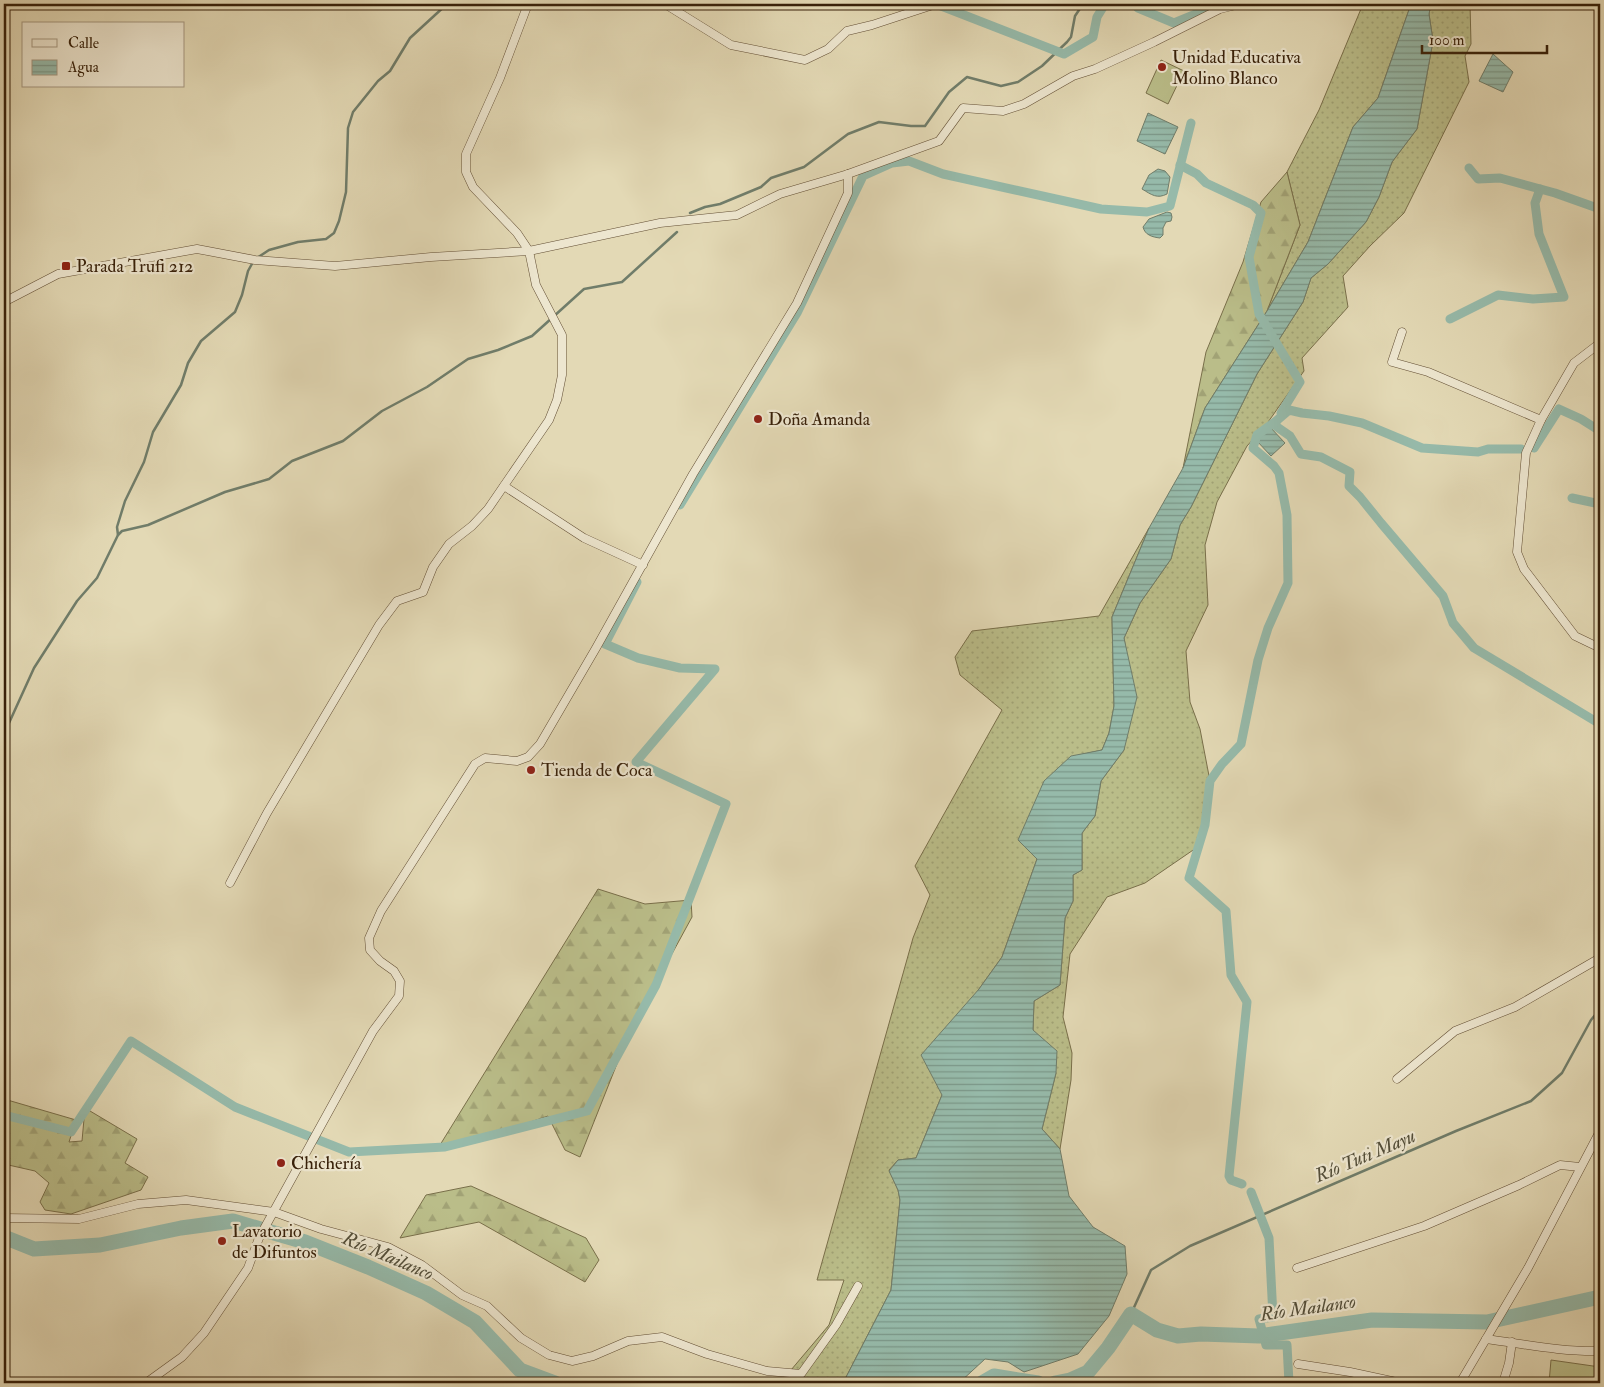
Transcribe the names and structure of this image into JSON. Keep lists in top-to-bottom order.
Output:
{
  "water": ["Río Tuti Mayu", "Río Mailanco"],
  "places": {
    "other": [
      "Unidad Educativa Molino Blanco",
      "Doña Amanda",
      "Tienda de Coca",
      "Chichería",
      "Lavatorio de Difuntos"
    ],
    "transit": ["Parada Trufi 212"]
  },
  "legend": ["Calle", "Agua"],
  "scale_bar": "100 m"
}
